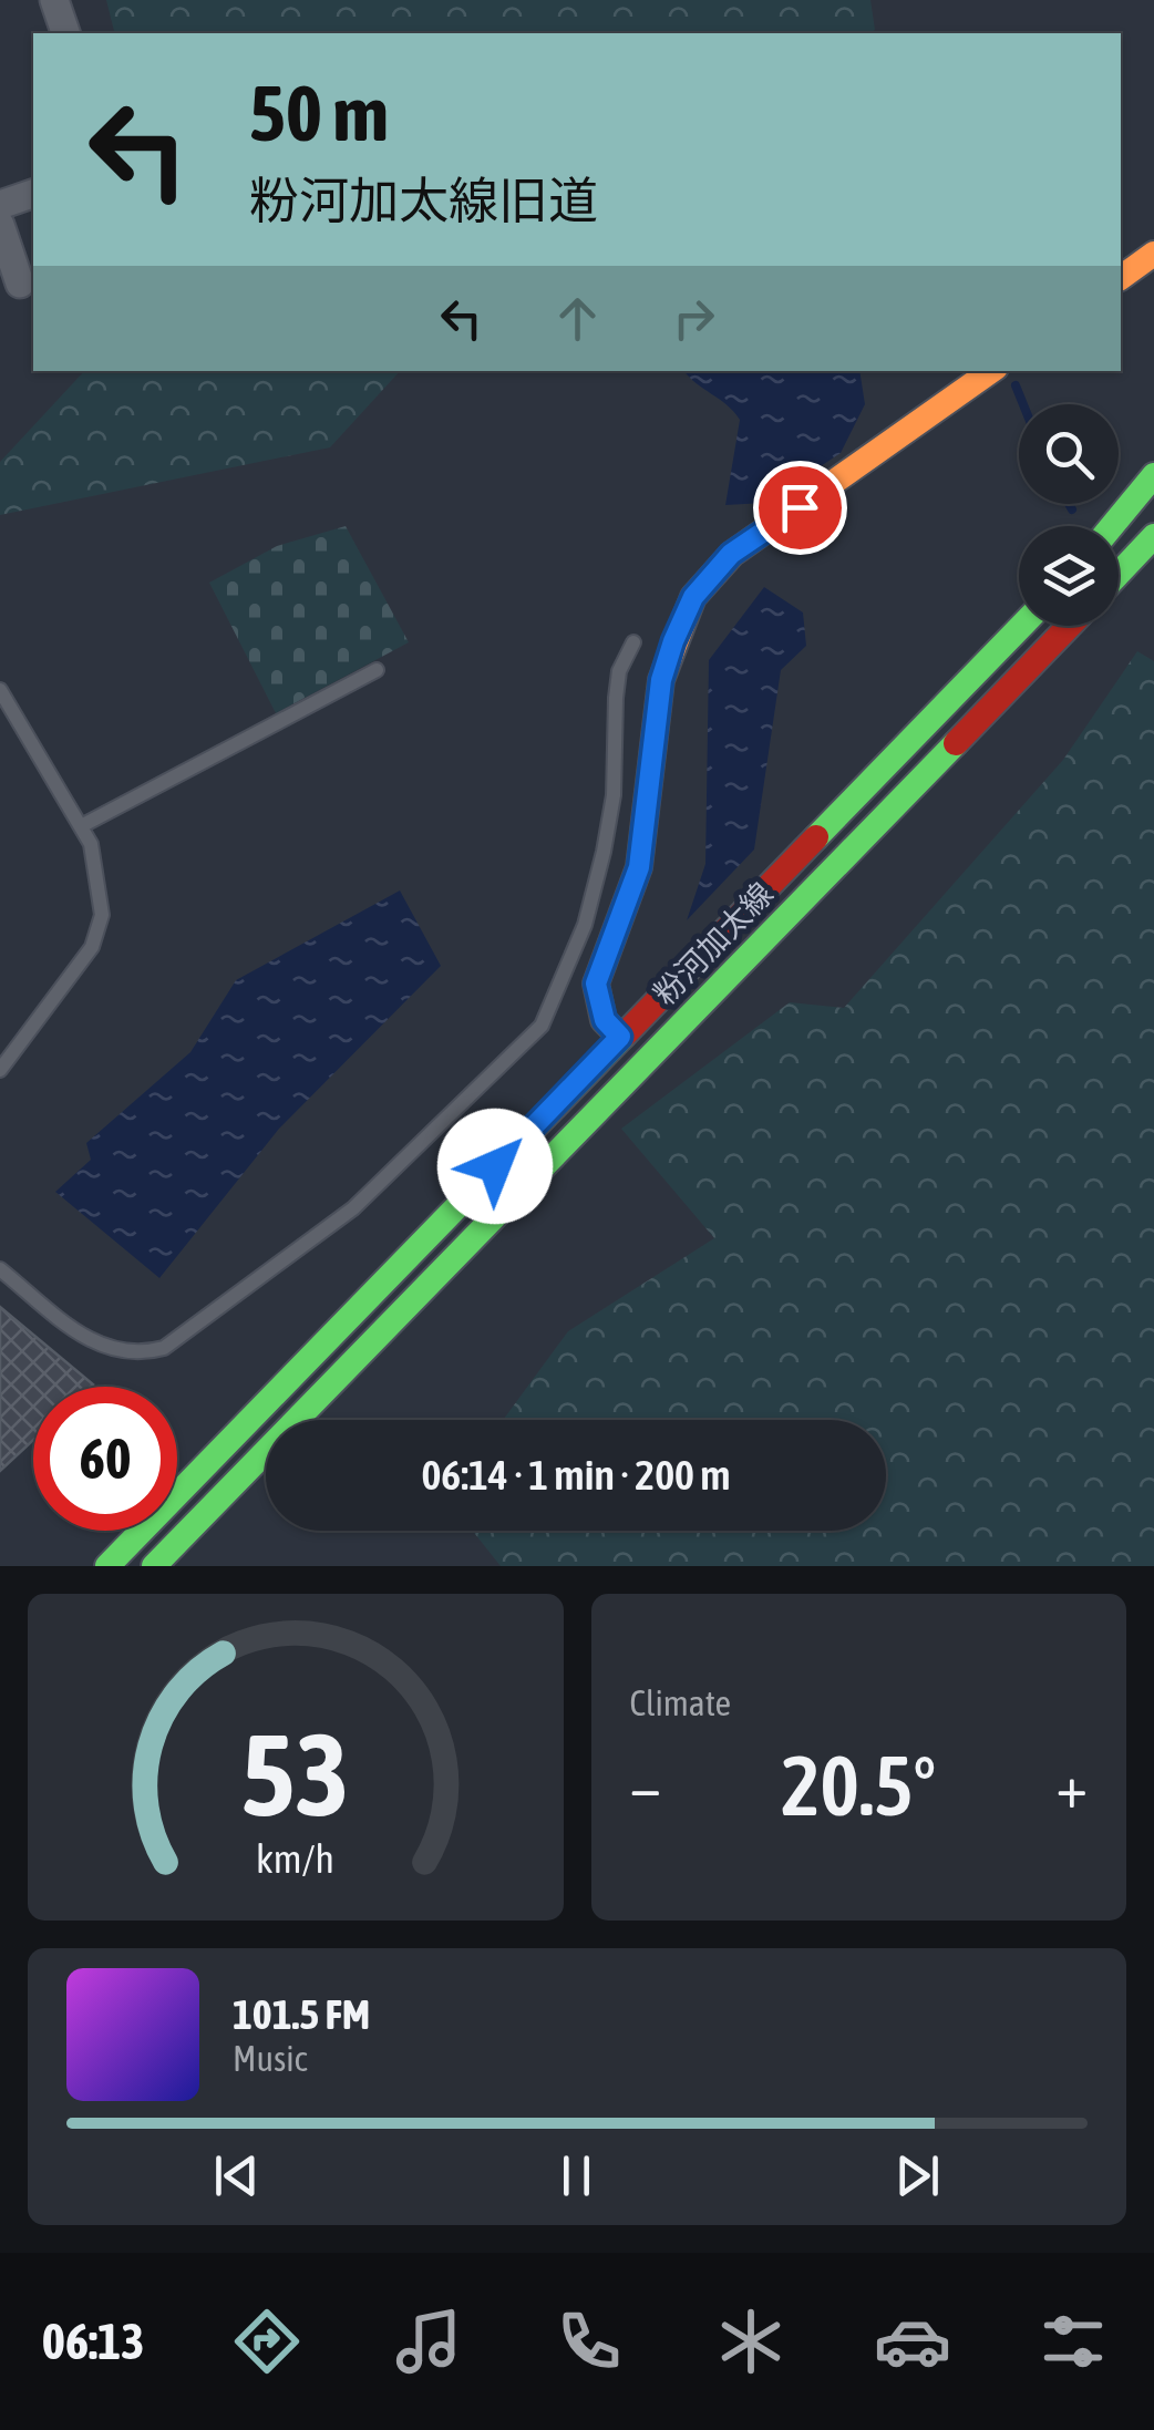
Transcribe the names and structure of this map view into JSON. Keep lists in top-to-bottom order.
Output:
{
  "streets": {
    "main road": ["粉河加太線"]
  },
  "page": {
    "turn": ["50 m", "粉河加太線旧道"],
    "limit": "60",
    "trip": "06:14 · 1 min · 200 m",
    "tile": "Climate",
    "heat": ["−", "20.5°", "+"],
    "song": ["101.5 FM", "Music"],
    "tabs": "06:13",
    "gauge": ["53", "km/h"]
  }
}
